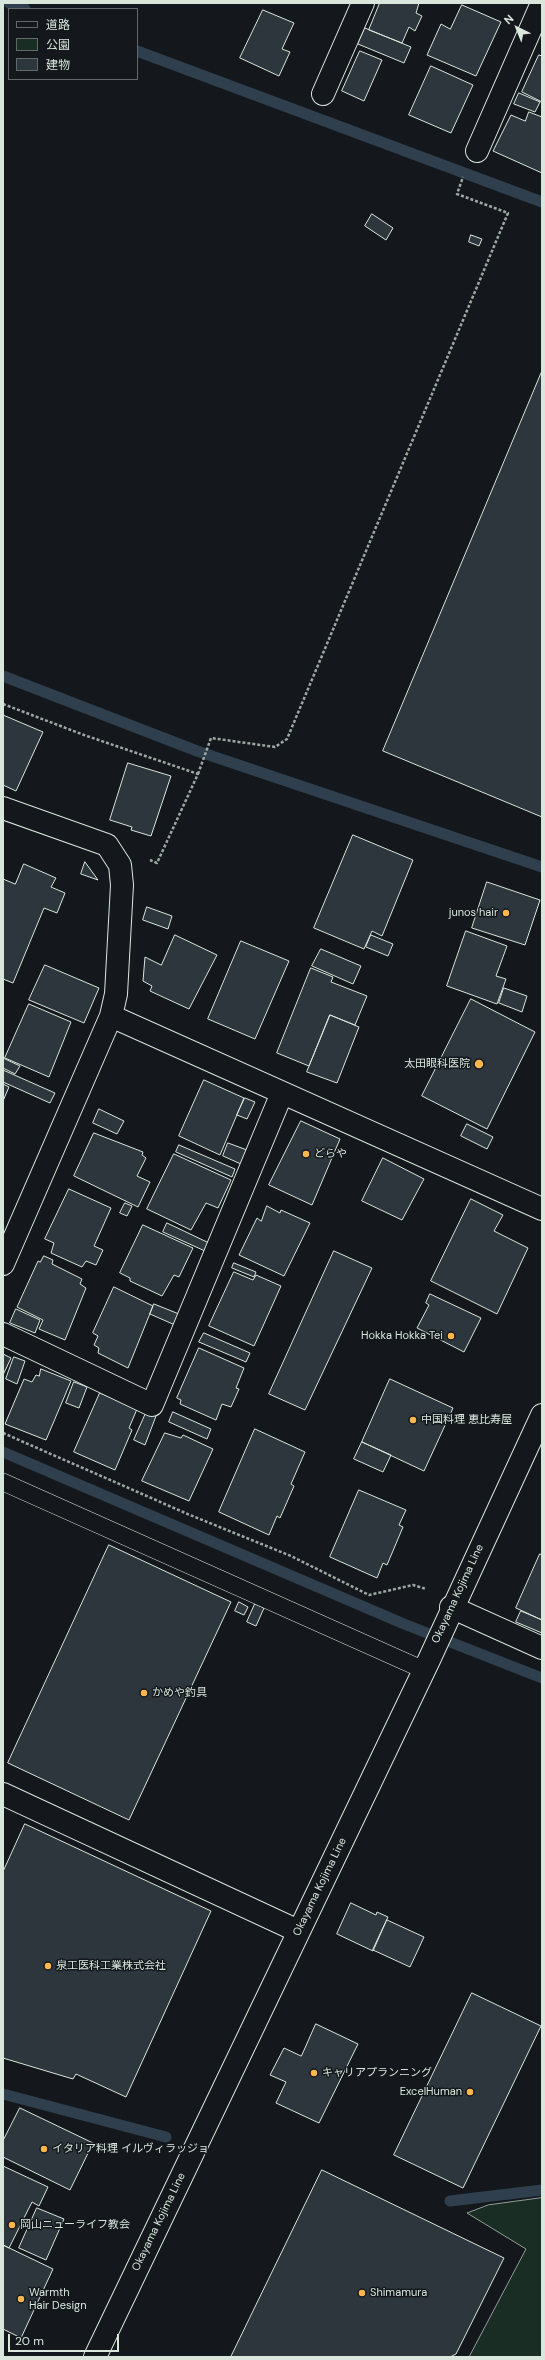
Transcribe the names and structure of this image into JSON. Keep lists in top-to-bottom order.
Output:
{
  "streets": {
    "street": ["Okayama Kojima Line"]
  },
  "places": [
    "junos hair",
    "太田眼科医院",
    "どらや",
    "Hokka Hokka Tei",
    "中国料理 恵比寿屋",
    "かめや釣具",
    "泉工医科工業株式会社",
    "キャリアプランニング",
    "ExcelHuman",
    "イタリア料理 イルヴィラッジョ",
    "岡山ニューライフ教会",
    "Shimamura",
    "Warmth Hair Design"
  ],
  "legend": ["道路", "公園", "建物"],
  "scale_bar": "20 m",
  "north": "top left"
}
